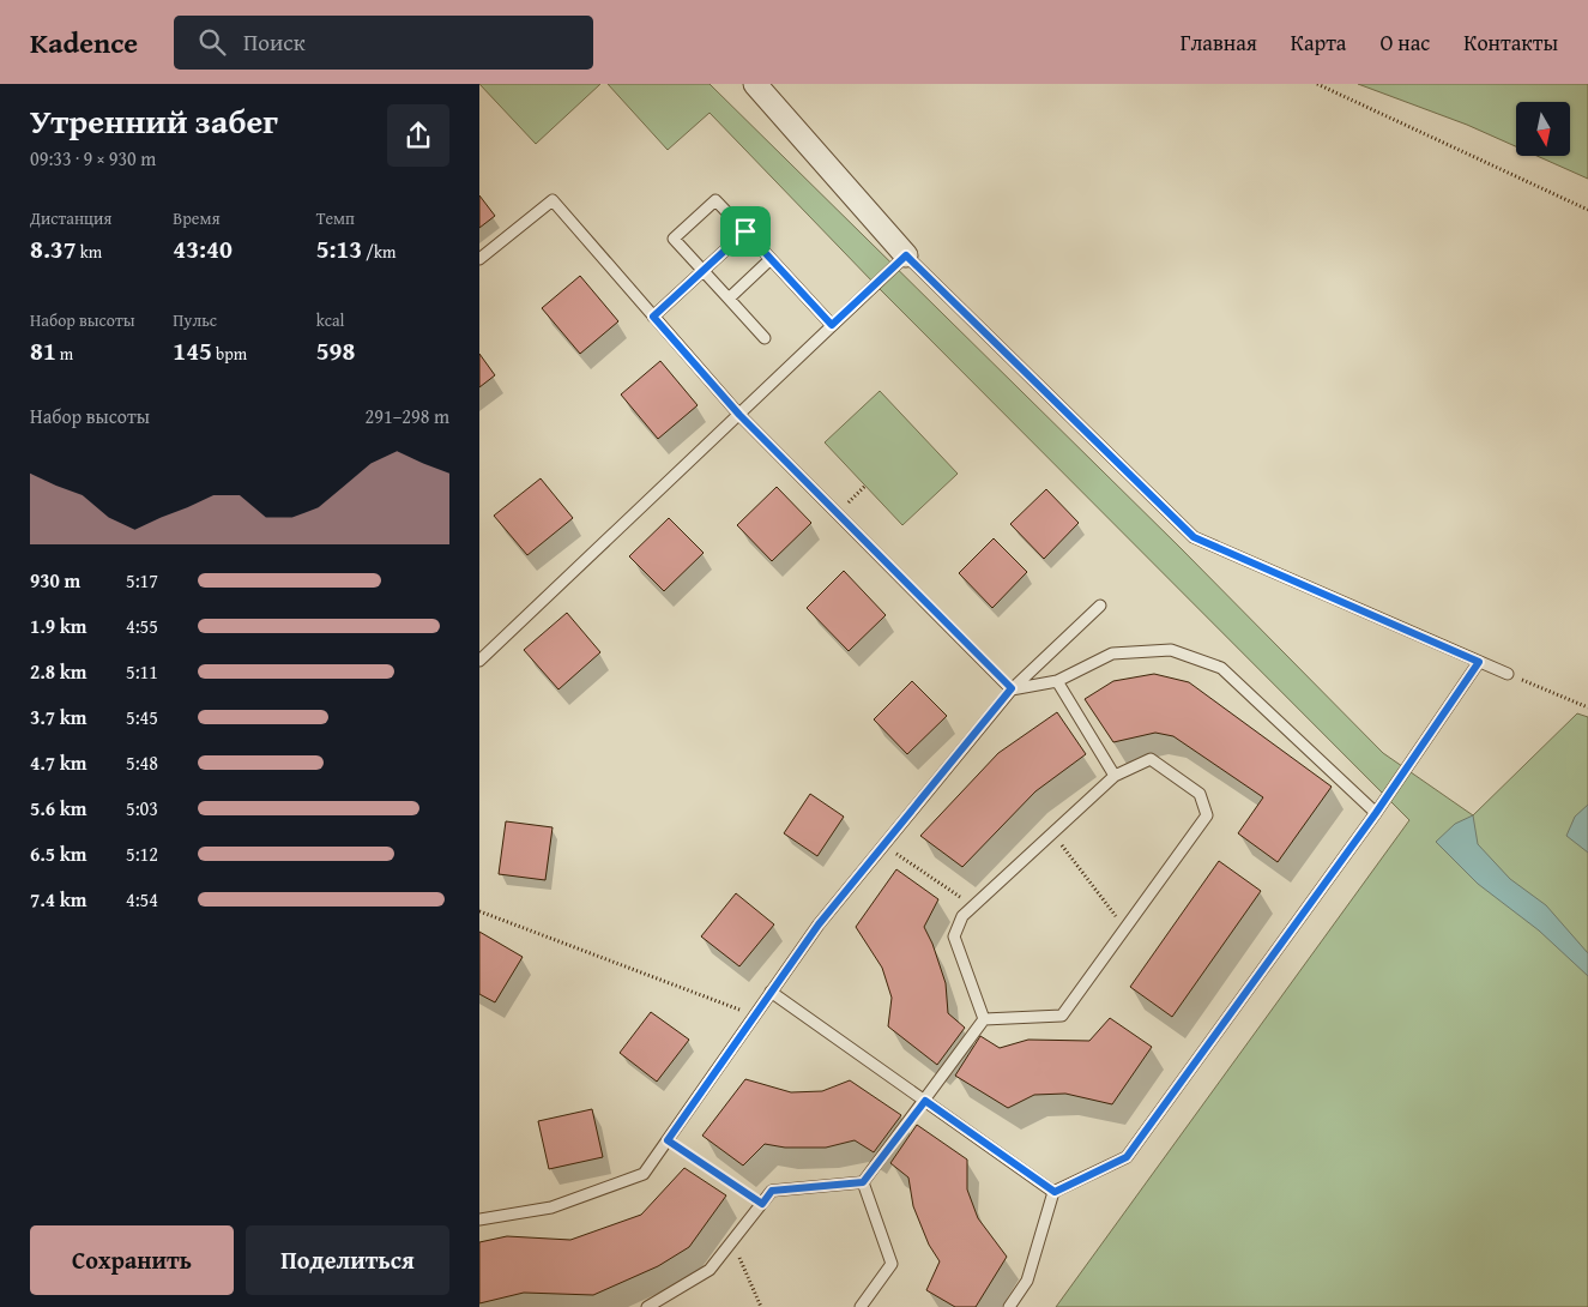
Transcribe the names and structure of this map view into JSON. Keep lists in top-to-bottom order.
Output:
{
  "north": "bottom",
  "page": {
    "header": "Kadence",
    "search": "Поиск",
    "nav": [
      "Главная",
      "Карта",
      "О нас",
      "Контакты"
    ],
    "heading": ["Утренний забег", "09:33 · 9 × 930 m"],
    "stats": [
      ["Дистанция", "8.37 km"],
      ["Время", "43:40"],
      ["Темп", "5:13 /km"],
      ["Набор высоты", "81 m"],
      ["Пульс", "145 bpm"],
      ["kcal", "598"]
    ],
    "chart": ["Набор высоты", "291–298 m"],
    "list": [
      {
        "name": "930 m",
        "note": "5:17"
      },
      {
        "name": "1.9 km",
        "note": "4:55"
      },
      {
        "name": "2.8 km",
        "note": "5:11"
      },
      {
        "name": "3.7 km",
        "note": "5:45"
      },
      {
        "name": "4.7 km",
        "note": "5:48"
      },
      {
        "name": "5.6 km",
        "note": "5:03"
      },
      {
        "name": "6.5 km",
        "note": "5:12"
      },
      {
        "name": "7.4 km",
        "note": "4:54"
      }
    ],
    "buttons": ["Сохранить", "Поделиться"]
  }
}
